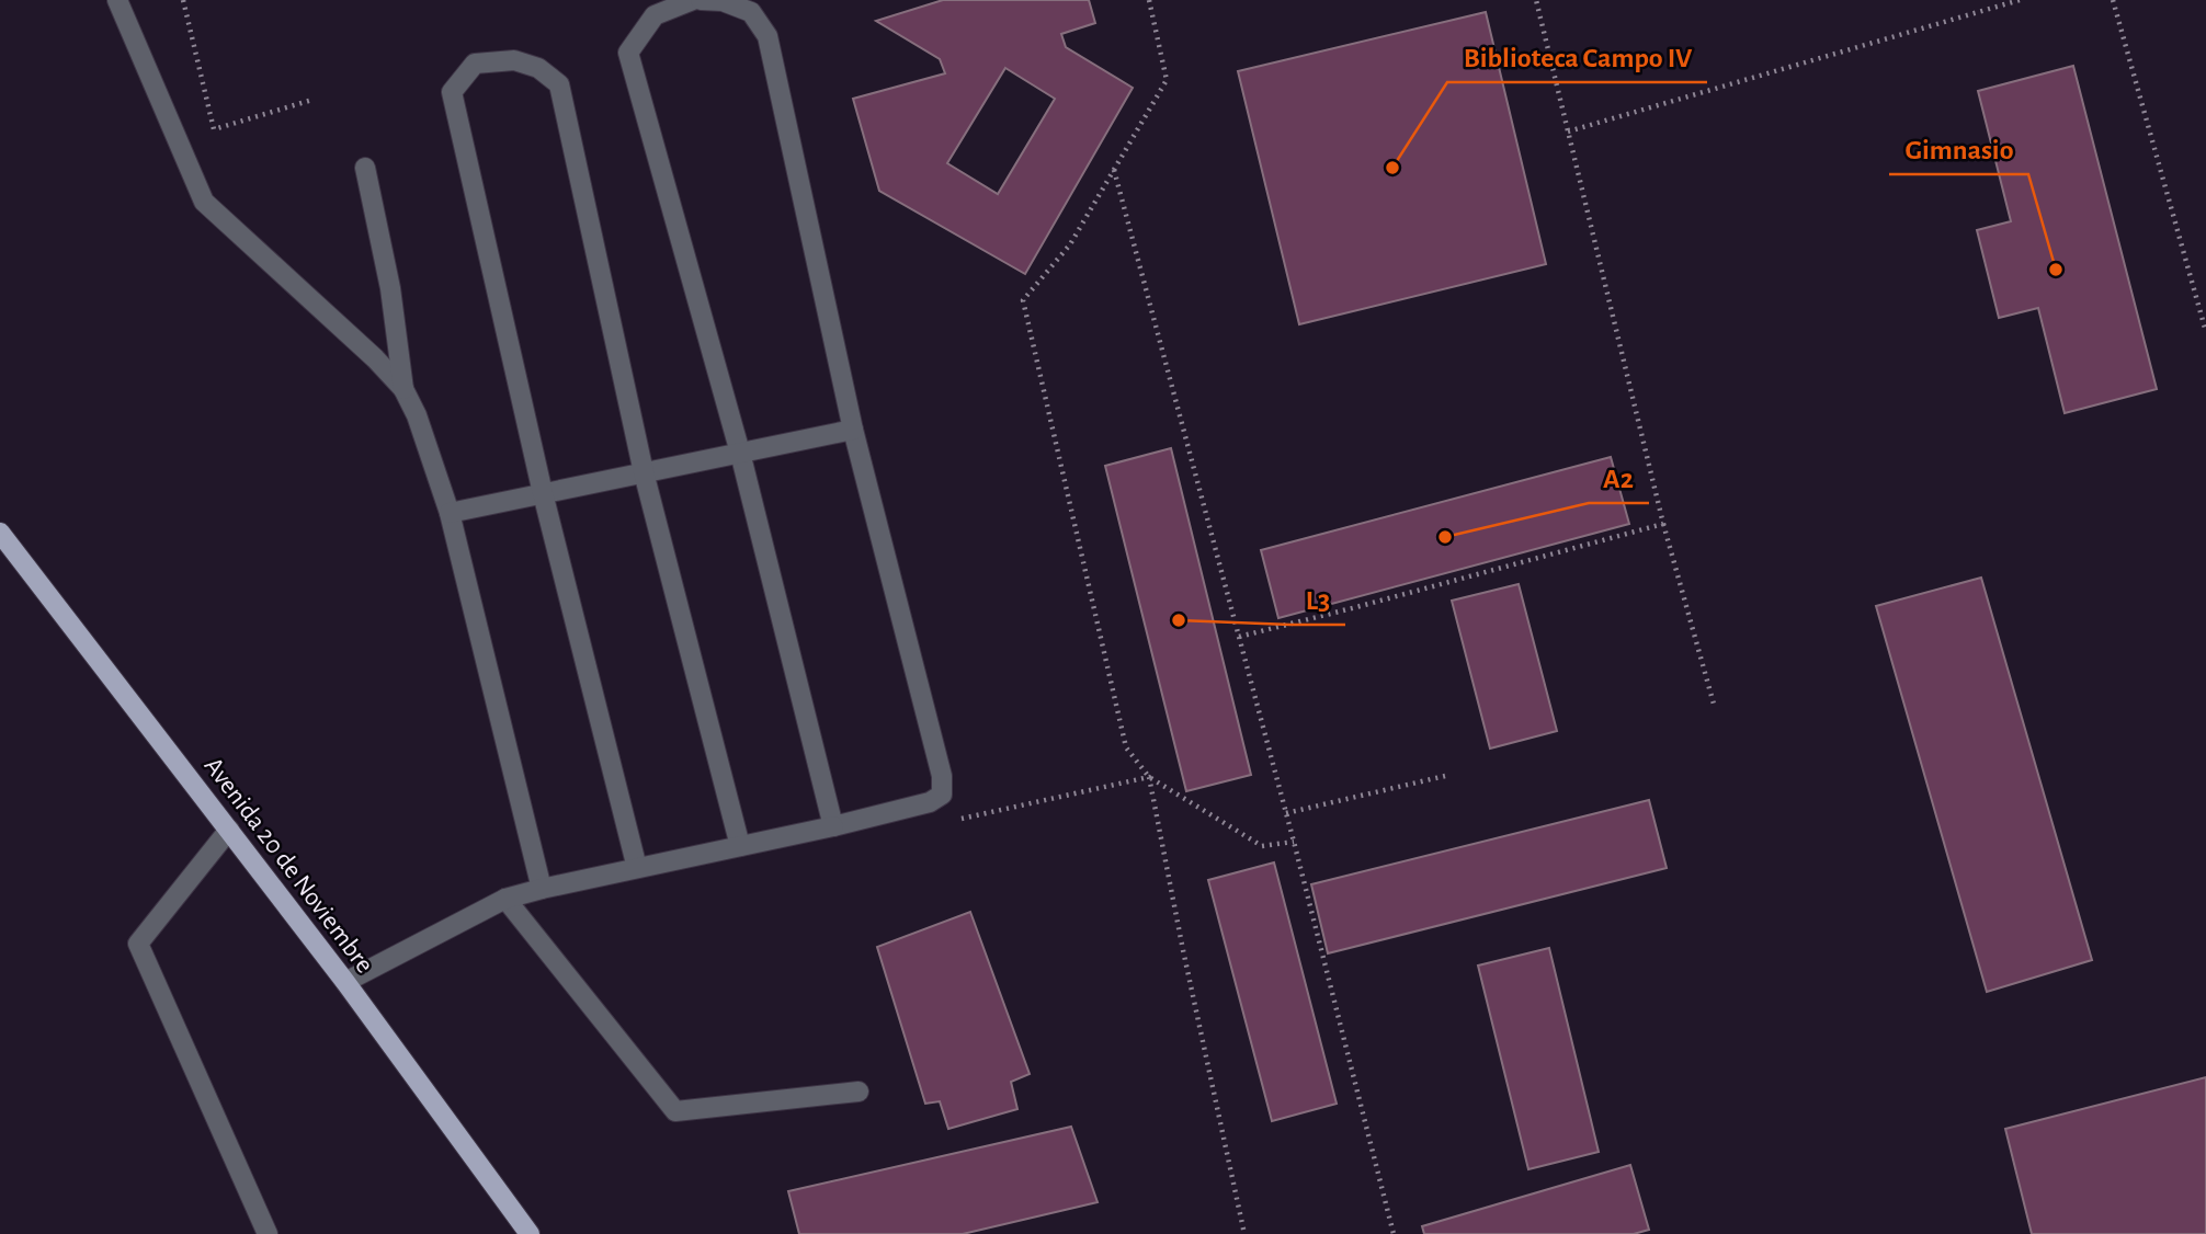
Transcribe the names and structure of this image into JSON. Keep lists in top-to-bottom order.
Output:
{
  "streets": {
    "main road": ["Avenida 20 de Noviembre"]
  },
  "places": [
    "Biblioteca Campo IV",
    "Gimnasio",
    "A2",
    "L3"
  ]
}
